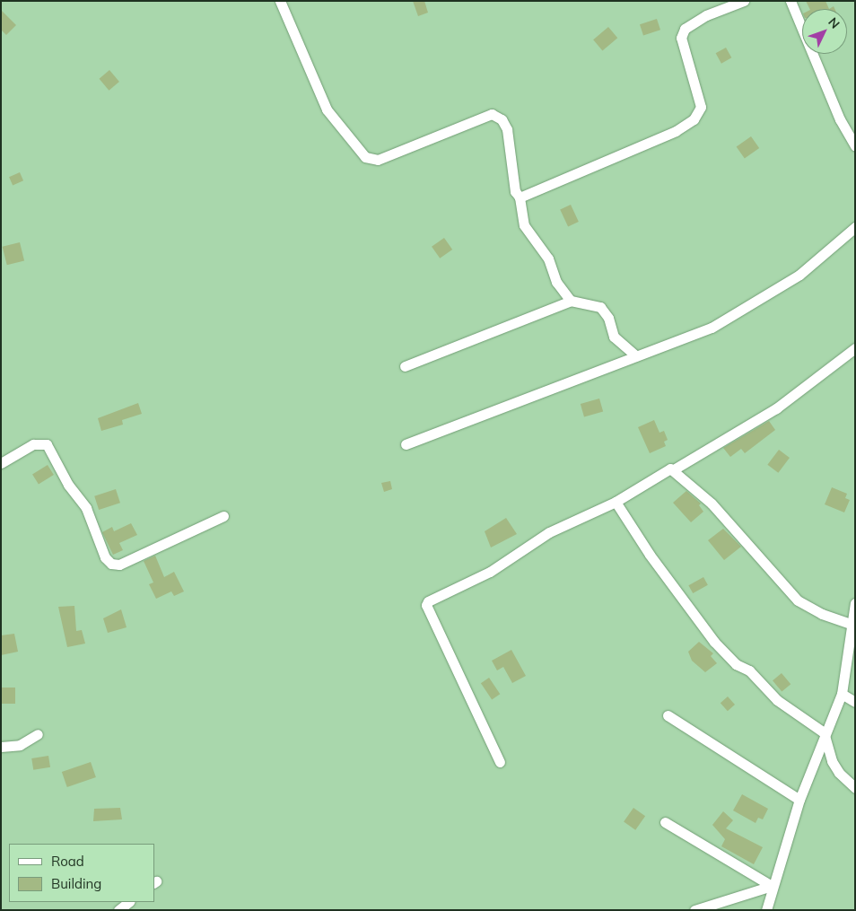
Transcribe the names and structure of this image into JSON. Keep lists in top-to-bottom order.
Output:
{
  "legend": ["Road", "Building"],
  "north": "top right"
}
